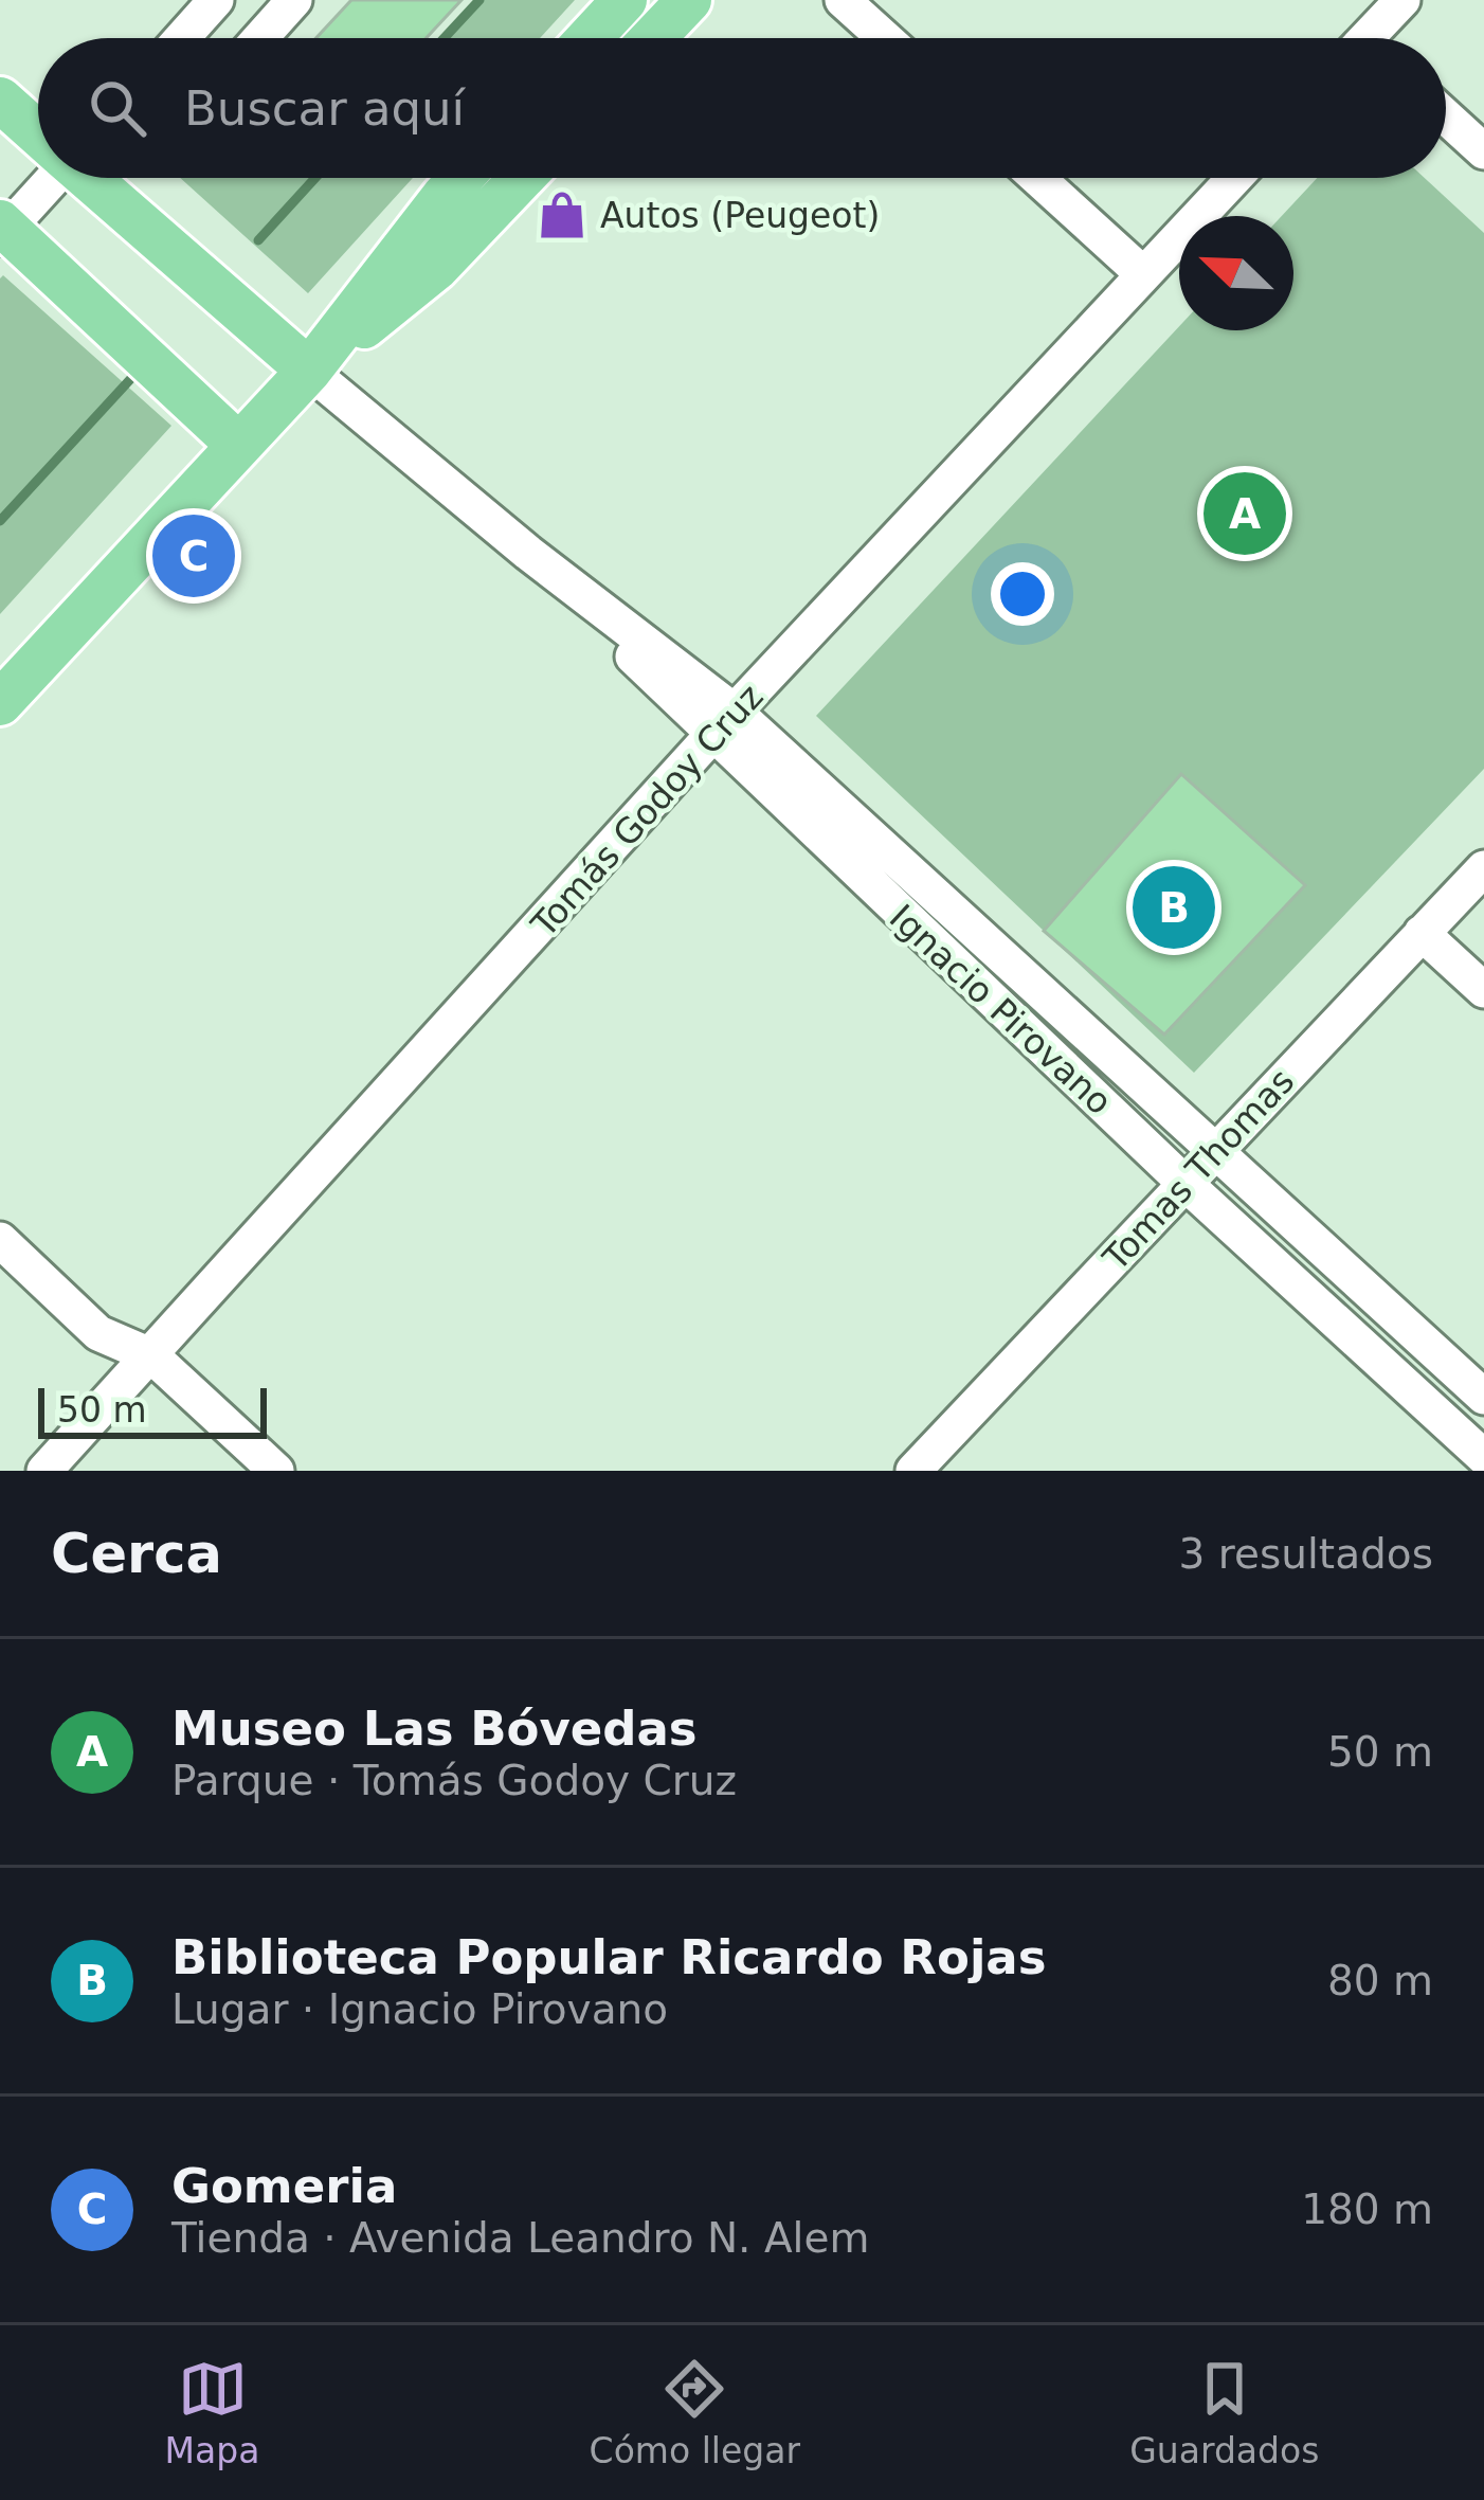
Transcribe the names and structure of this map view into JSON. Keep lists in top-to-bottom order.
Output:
{
  "streets": {
    "street": ["Tomás Godoy Cruz", "Ignacio Pirovano", "Tomas Thomas"]
  },
  "crossings": [
    ["Tomás Godoy Cruz", "Ignacio Pirovano"],
    ["Ignacio Pirovano", "Tomas Thomas"]
  ],
  "places": {
    "shop": ["Autos (Peugeot)"]
  },
  "scale_bar": "50 m",
  "north": "top left",
  "page": {
    "search": "Buscar aquí",
    "pins": ["A", "C", "B"],
    "scale": "50 m",
    "heading": ["Cerca", "3 resultados"],
    "list": [
      {
        "mark": "A",
        "name": "Museo Las Bóvedas",
        "note": "Parque · Tomás Godoy Cruz",
        "value": "50 m"
      },
      {
        "mark": "B",
        "name": "Biblioteca Popular Ricardo Rojas",
        "note": "Lugar · Ignacio Pirovano",
        "value": "80 m"
      },
      {
        "mark": "C",
        "name": "Gomeria",
        "note": "Tienda · Avenida Leandro N. Alem",
        "value": "180 m"
      }
    ],
    "nav": ["Mapa", "Cómo llegar", "Guardados"]
  }
}
